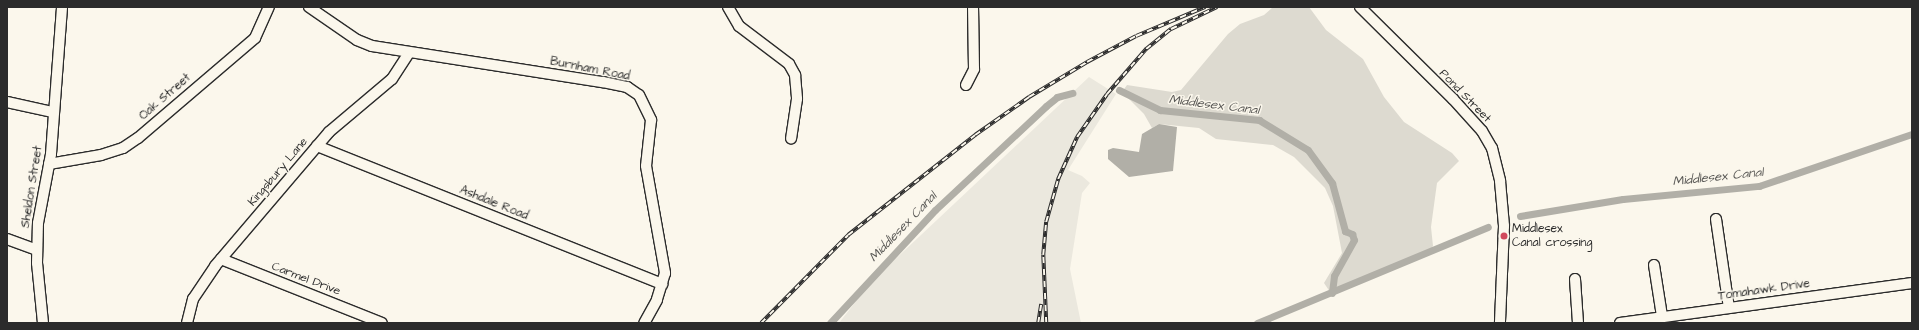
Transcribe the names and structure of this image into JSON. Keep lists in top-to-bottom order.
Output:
{
  "streets": {
    "street": [
      "Burnham Road",
      "Pond Street",
      "Oak Street",
      "Kingsbury Lane",
      "Sheldon Street",
      "Ashdale Road",
      "Carmel Drive",
      "Tomahawk Drive"
    ]
  },
  "crossings": [
    ["Burnham Road", "Kingsbury Lane"],
    ["Burnham Road", "Ashdale Road"],
    ["Oak Street", "Sheldon Street"],
    ["Kingsbury Lane", "Ashdale Road"],
    ["Kingsbury Lane", "Carmel Drive"]
  ],
  "water": ["Middlesex Canal"],
  "places": ["Middlesex Canal crossing"]
}
